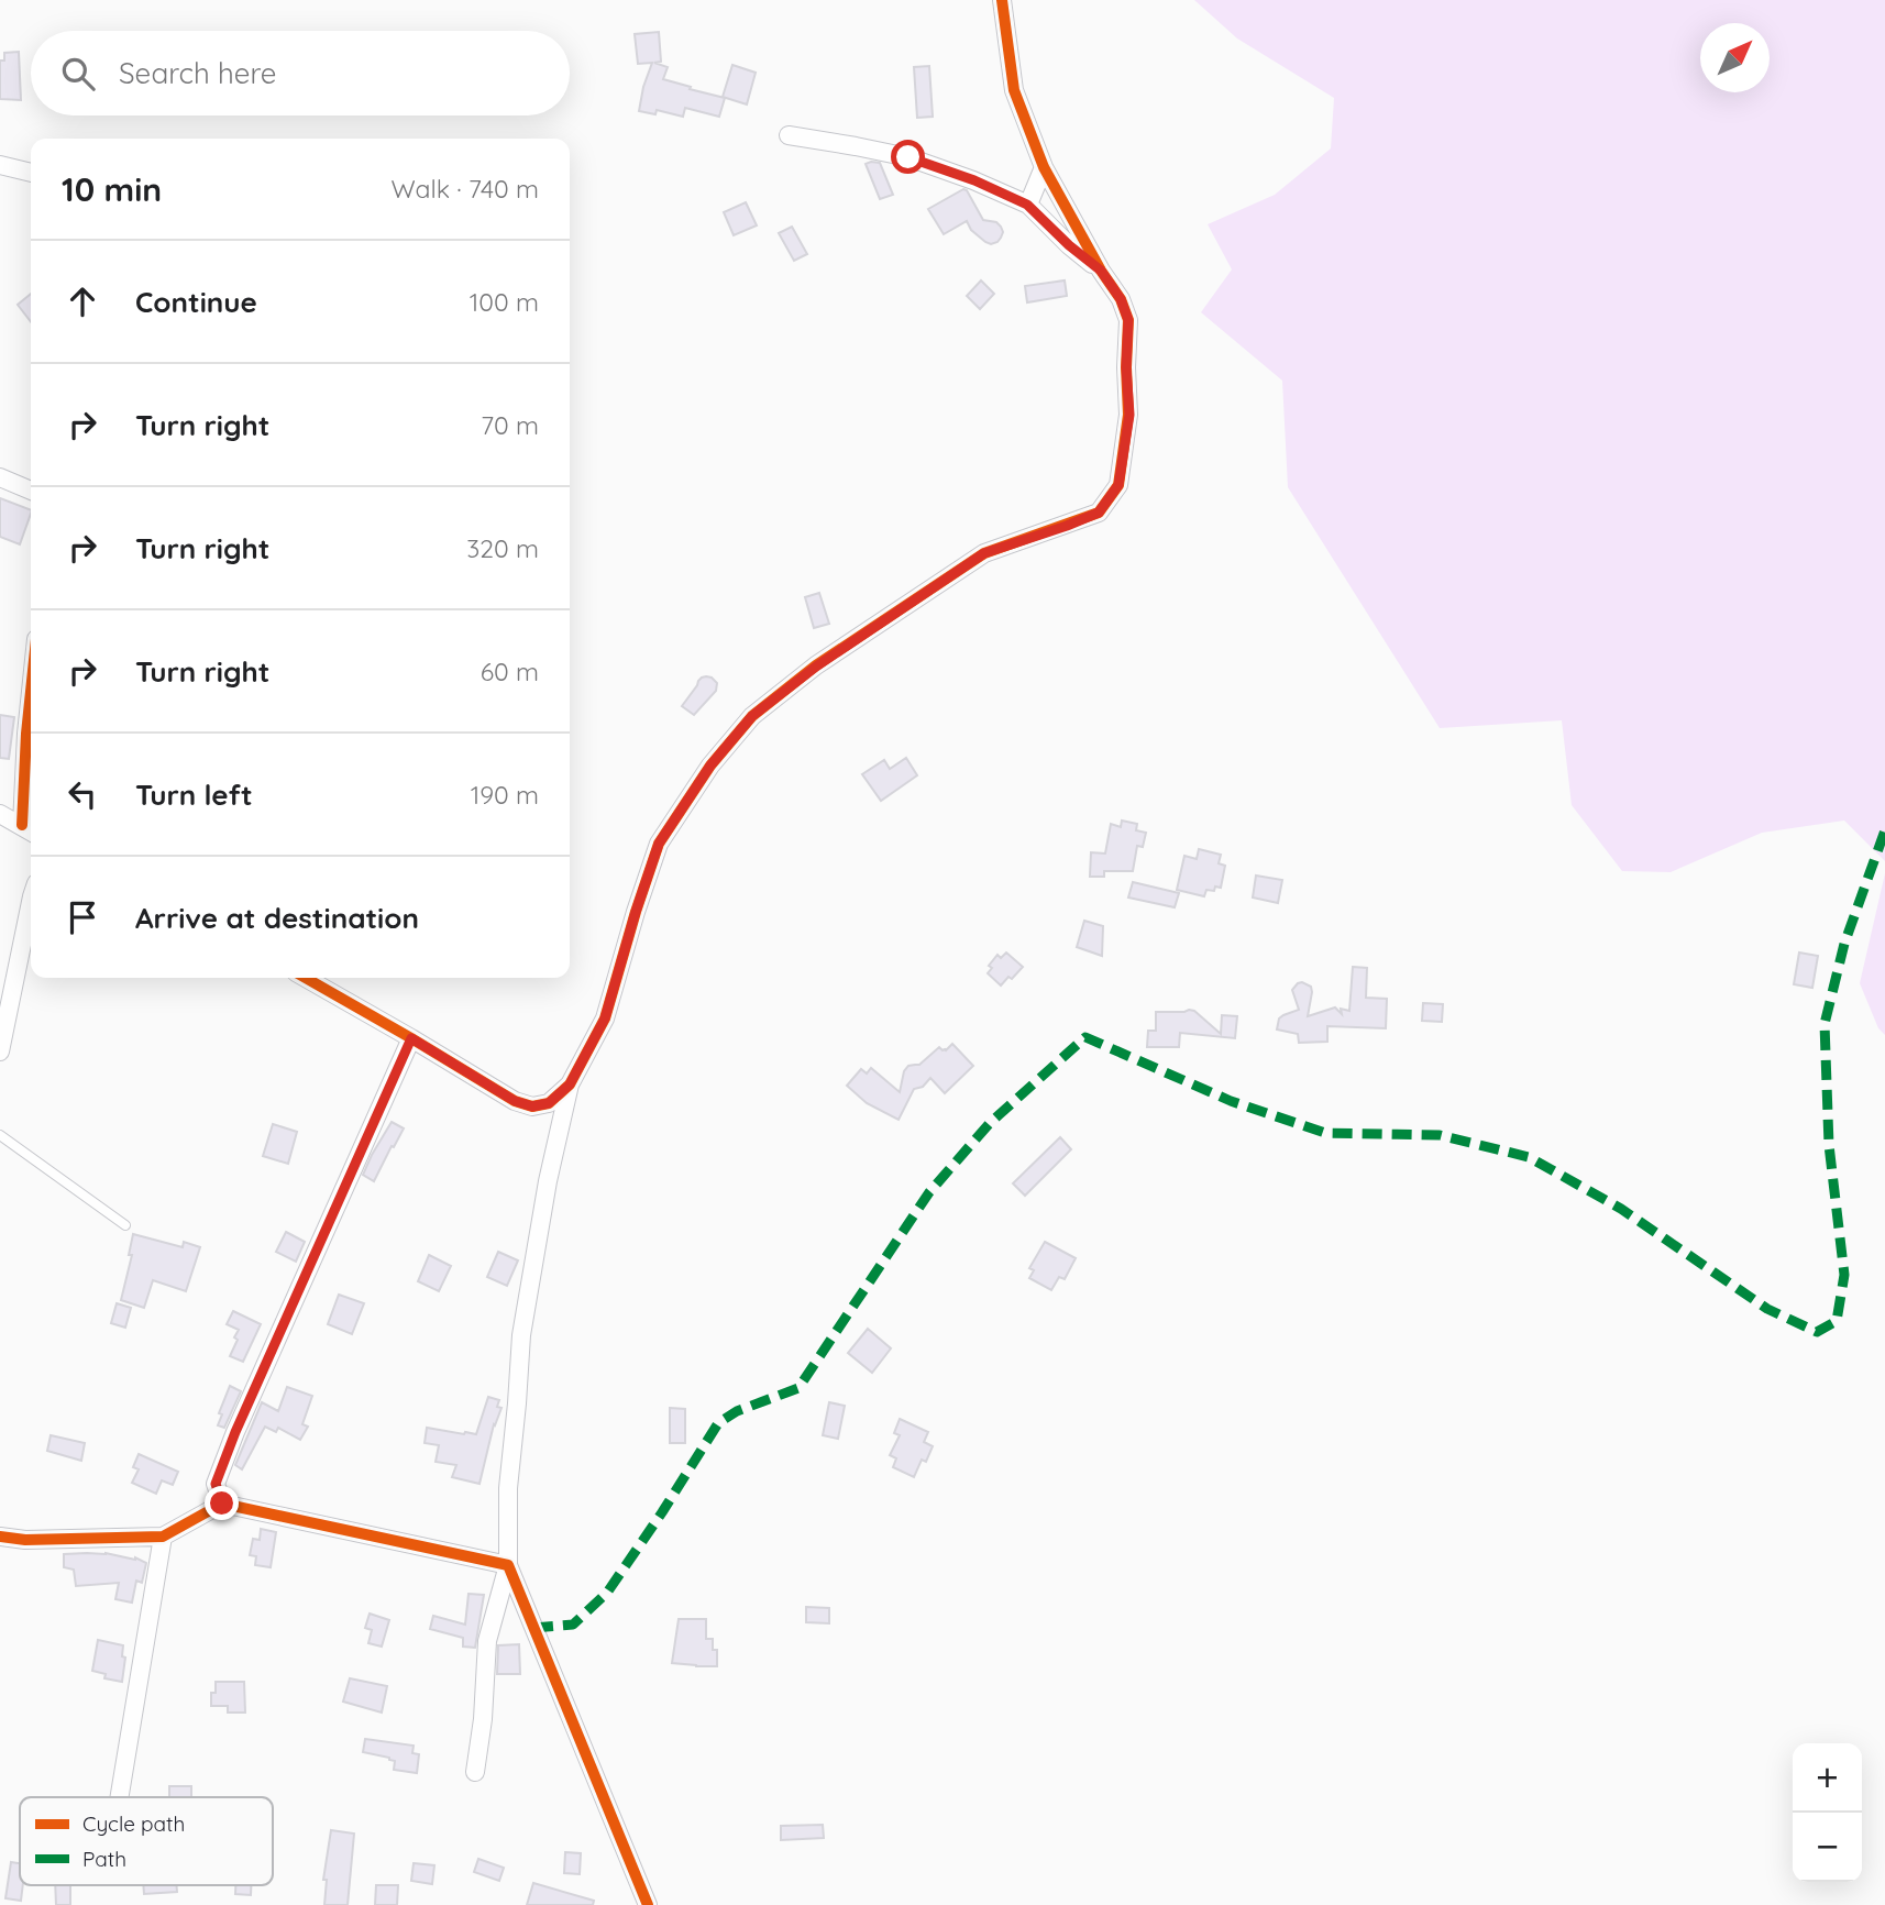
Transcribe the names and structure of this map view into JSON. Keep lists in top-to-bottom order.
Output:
{
  "legend": ["Cycle path", "Path"],
  "north": "top right",
  "page": {
    "search": "Search here",
    "heading": ["10 min", "Walk · 740 m"],
    "list": [
      ["Continue", "100 m"],
      ["Turn right", "70 m"],
      ["Turn right", "320 m"],
      ["Turn right", "60 m"],
      ["Turn left", "190 m"],
      "Arrive at destination"
    ],
    "map_buttons": ["+", "−"]
  }
}
